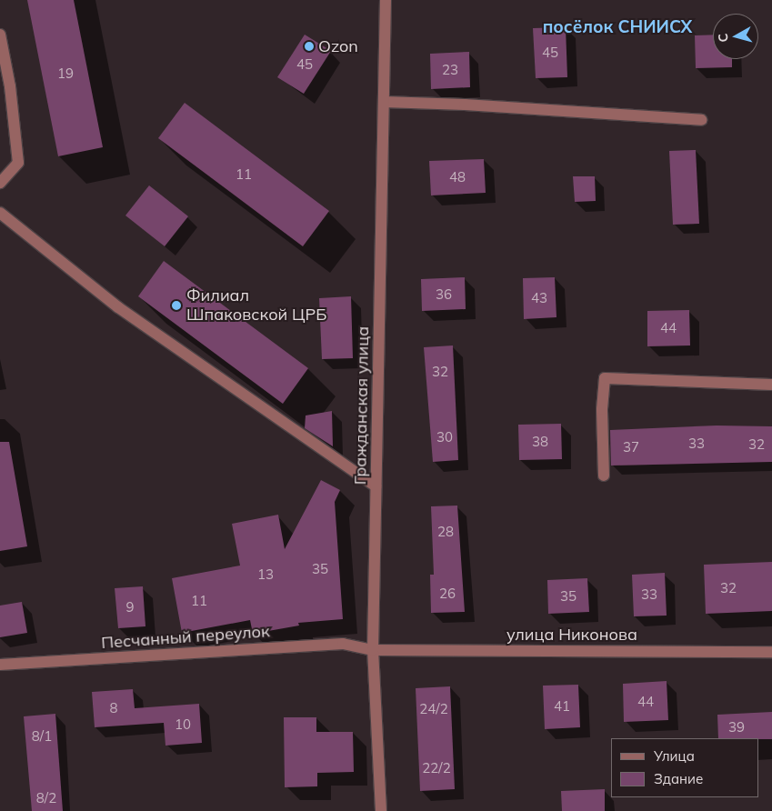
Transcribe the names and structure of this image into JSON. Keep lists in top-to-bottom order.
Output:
{
  "streets": {
    "street": ["Гражданская улица", "улица Никонова", "Песчанный переулок"]
  },
  "crossings": [
    ["Гражданская улица", "улица Никонова"],
    ["Гражданская улица", "Песчанный переулок"],
    ["улица Никонова", "Песчанный переулок"]
  ],
  "districts": ["посёлок СНИИСХ"],
  "places": ["Ozon", "Филиал Шпаковской ЦРБ"],
  "house_numbers": [
    "45",
    "45",
    "23",
    "19",
    "11",
    "48",
    "36",
    "43",
    "44",
    "32",
    "30",
    "38",
    "33",
    "32",
    "37",
    "28",
    "35",
    "13",
    "32",
    "26",
    "33",
    "35",
    "11",
    "9",
    "44",
    "41",
    "8",
    "24/2",
    "10",
    "39",
    "8/1",
    "22/2",
    "8/2"
  ],
  "legend": ["Улица", "Здание"],
  "north": "left"
}
